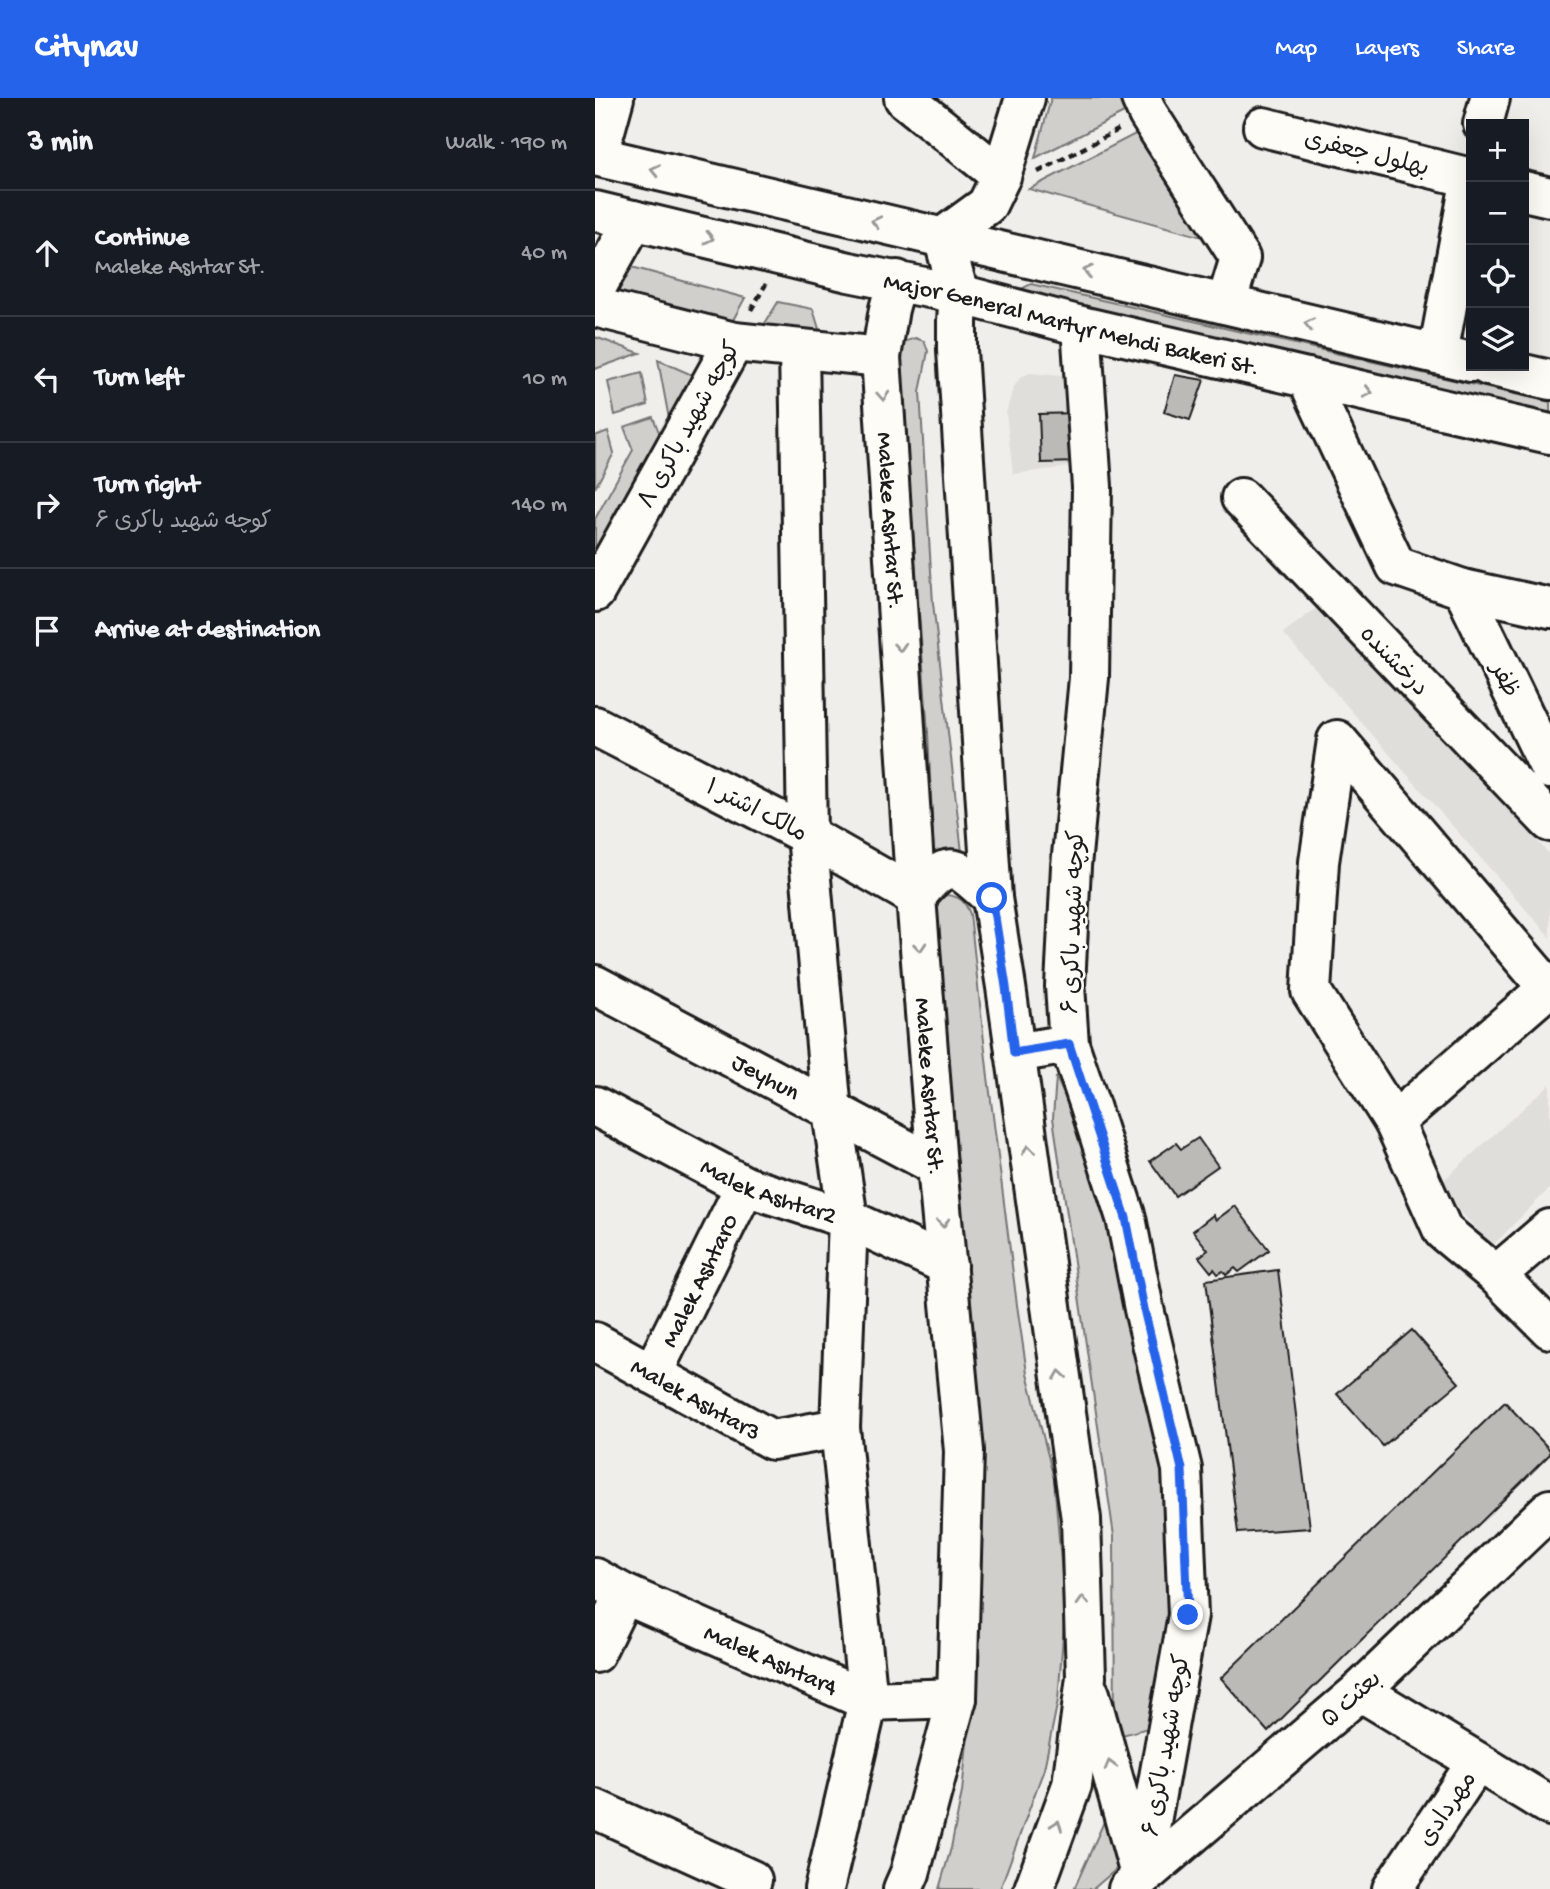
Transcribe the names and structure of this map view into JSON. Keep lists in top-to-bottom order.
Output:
{
  "streets": {
    "street": [
      "بهلول جعفری",
      "Major General Martyr Mehdi Bakeri St.",
      "کوچه شهید باکری ۸",
      "Maleke Ashtar St.",
      "درخشنده",
      "ظفر",
      "مالک اشتر ۱",
      "کوچه شهید باکری ۶",
      "Jeyhun",
      "Malek Ashtar2",
      "Malek Ashtar0",
      "Malek Ashtar3",
      "Malek Ashtar4",
      "بعثت ۵",
      "مهردادی"
    ]
  },
  "crossings": [
    ["Major General Martyr Mehdi Bakeri St.", "کوچه شهید باکری ۸"],
    ["Major General Martyr Mehdi Bakeri St.", "Maleke Ashtar St."],
    ["Major General Martyr Mehdi Bakeri St.", "کوچه شهید باکری ۶"],
    ["Maleke Ashtar St.", "مالک اشتر ۱"],
    ["Maleke Ashtar St.", "Jeyhun"],
    ["Maleke Ashtar St.", "Malek Ashtar2"],
    ["Maleke Ashtar St.", "Malek Ashtar4"],
    ["کوچه شهید باکری ۶", "بعثت ۵"],
    ["Malek Ashtar2", "Malek Ashtar0"],
    ["Malek Ashtar0", "Malek Ashtar3"]
  ],
  "page": {
    "header": "Citynav",
    "nav": ["Map", "Layers", "Share"],
    "heading": ["3 min", "Walk · 190 m"],
    "map_buttons": ["+", "−"],
    "list": [
      ["Continue", "Maleke Ashtar St.", "40 m"],
      ["Turn left", "10 m"],
      ["Turn right", "کوچه شهید باکری ۶", "140 m"],
      "Arrive at destination"
    ]
  }
}
